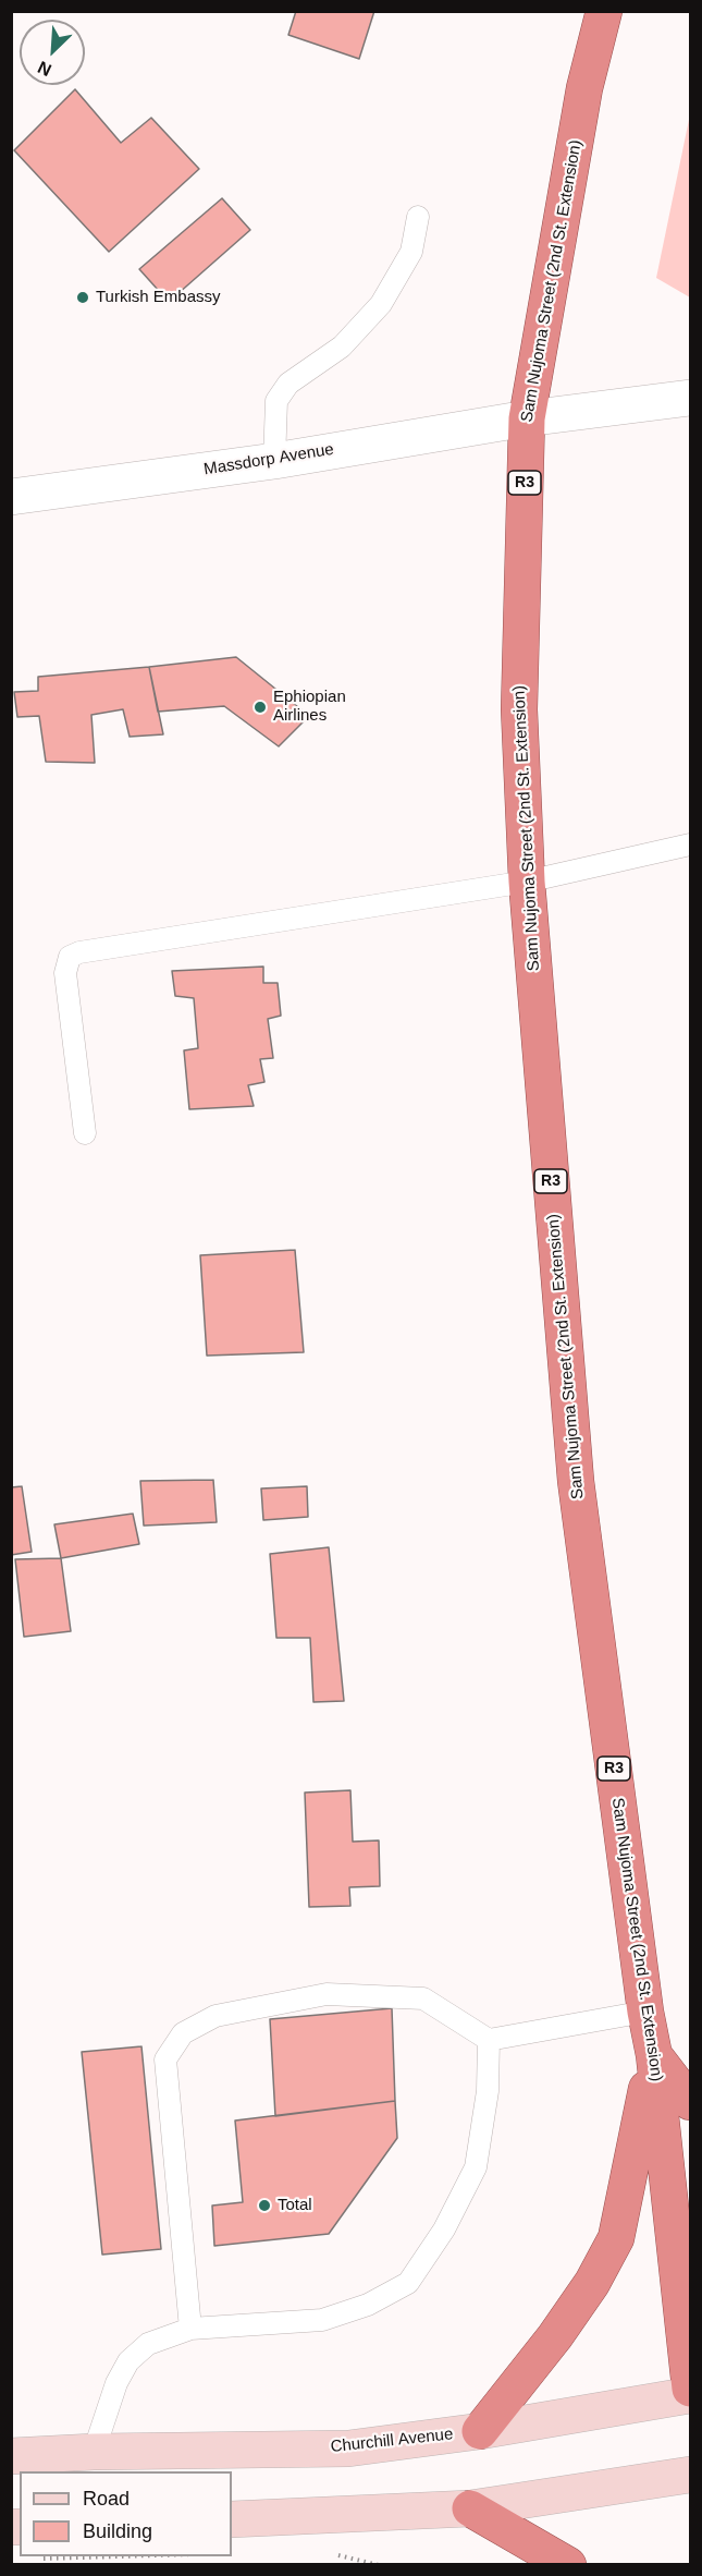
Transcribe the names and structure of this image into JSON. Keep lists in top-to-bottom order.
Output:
{
  "streets": {
    "highway": ["Sam Nujoma Street (2nd St. Extension)", "R3"],
    "main road": ["Churchill Avenue"],
    "street": ["Massdorp Avenue"]
  },
  "crossings": [
    ["Sam Nujoma Street (2nd St. Extension)", "Massdorp Avenue"]
  ],
  "places": ["Turkish Embassy", "Ephiopian Airlines", "Total"],
  "legend": ["Road", "Building"],
  "north": "bottom left"
}
